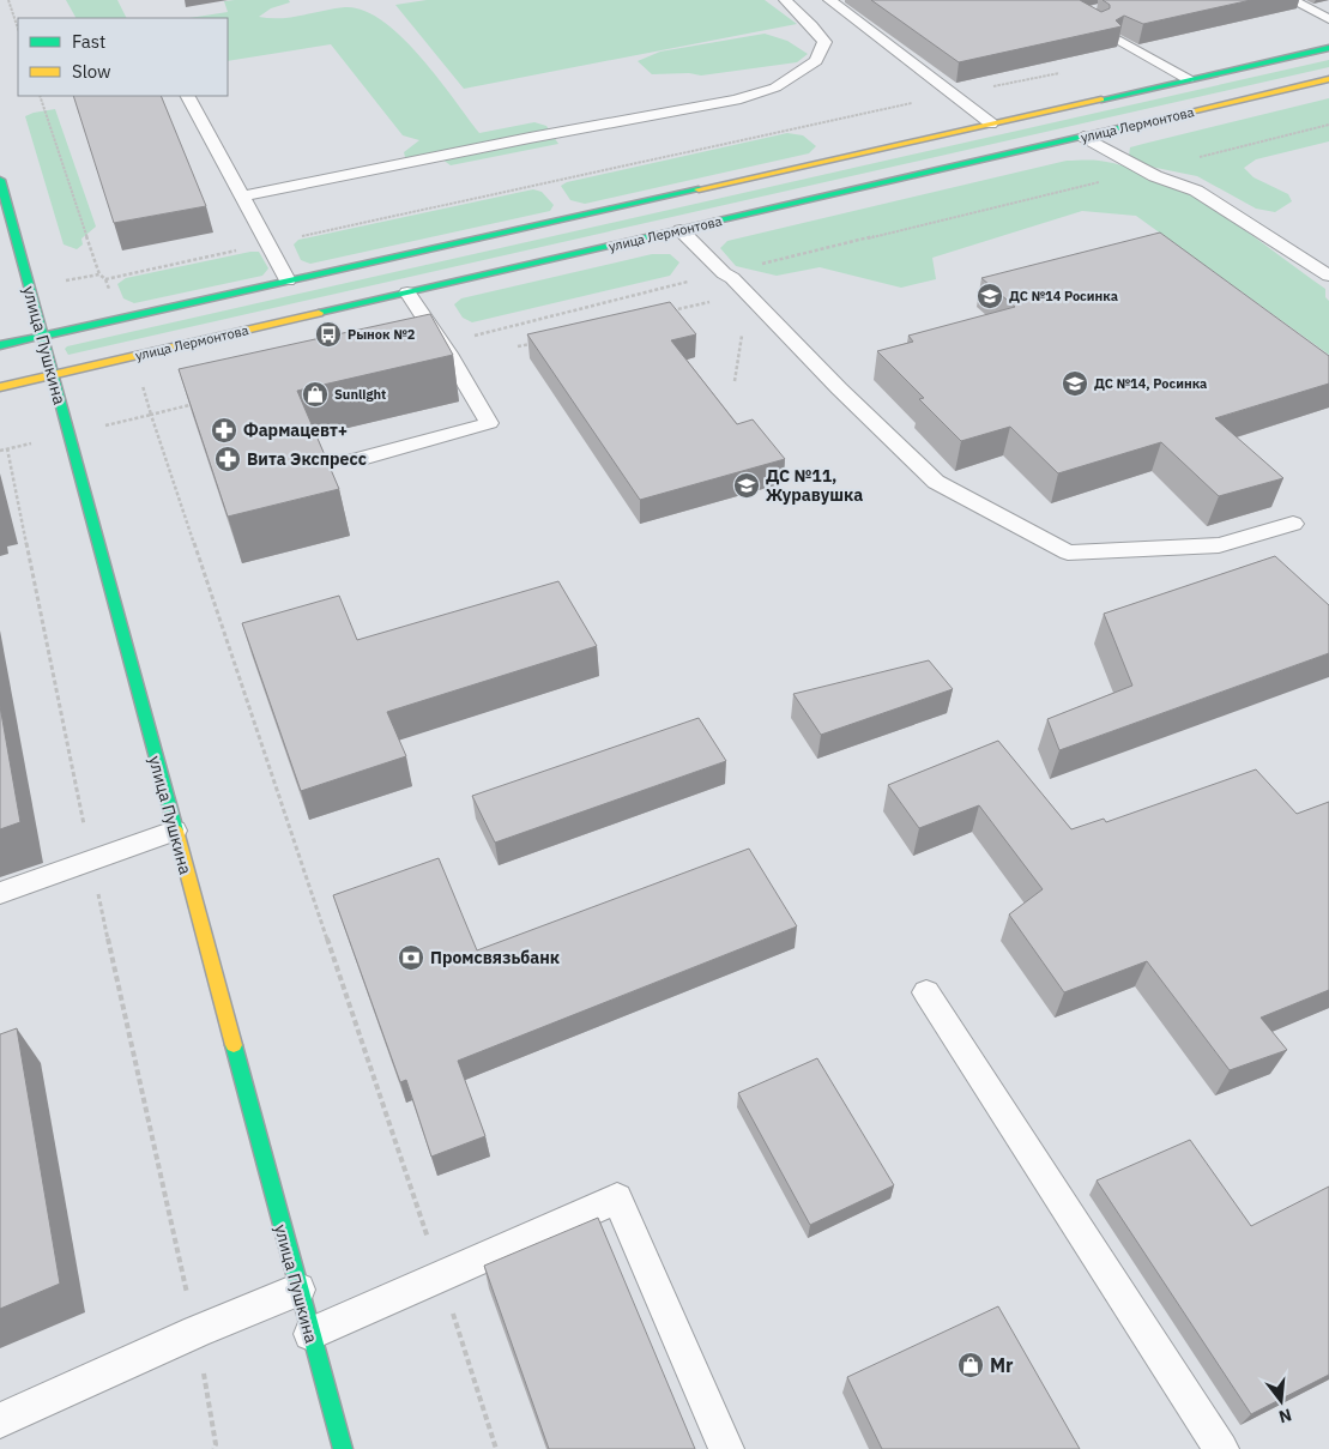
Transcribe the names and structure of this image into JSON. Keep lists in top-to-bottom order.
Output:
{
  "streets": {
    "main road": ["улица Лермонтова", "улица Пушкина"]
  },
  "crossings": [
    ["улица Лермонтова", "улица Пушкина"]
  ],
  "places": {
    "school or university": ["ДС №14 Росинка", "ДС №14, Росинка", "ДС №11, Журавушка"],
    "bus stop": ["Рынок №2"],
    "shop": ["Sunlight", "Mr"],
    "pharmacy": ["Фармацевт+", "Вита Экспресс"],
    "bank": ["Промсвязьбанк"]
  },
  "legend": ["Fast", "Slow"],
  "north": "bottom"
}
